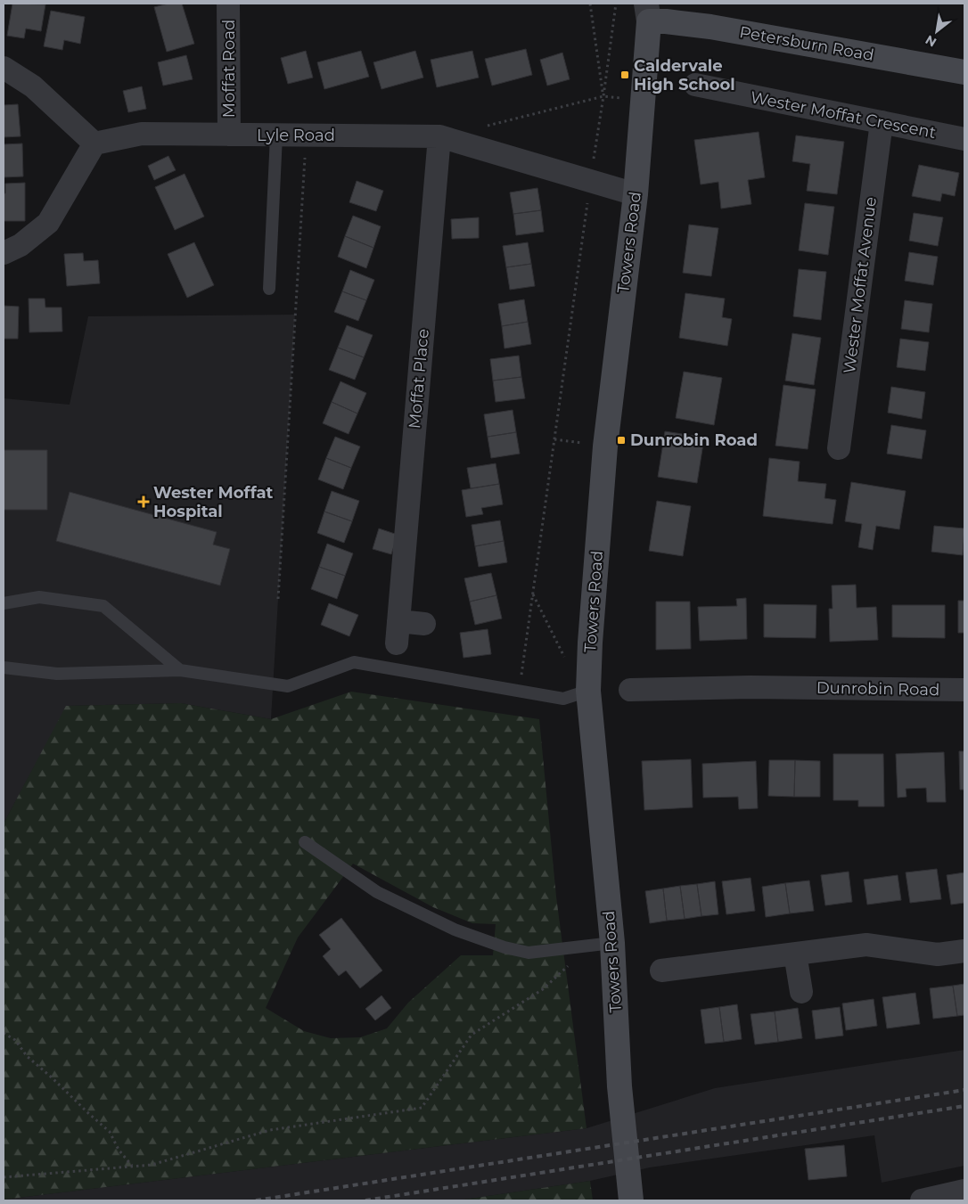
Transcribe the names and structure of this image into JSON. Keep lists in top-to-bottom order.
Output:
{
  "streets": {
    "main road": ["Petersburn Road", "Towers Road"],
    "street": [
      "Moffat Road",
      "Wester Moffat Crescent",
      "Lyle Road",
      "Wester Moffat Avenue",
      "Moffat Place",
      "Dunrobin Road"
    ]
  },
  "crossings": [
    ["Petersburn Road", "Towers Road"],
    ["Moffat Road", "Lyle Road"],
    ["Wester Moffat Crescent", "Wester Moffat Avenue"],
    ["Lyle Road", "Towers Road"],
    ["Lyle Road", "Moffat Place"]
  ],
  "places": {
    "transit": ["Caldervale High School", "Dunrobin Road"],
    "health": ["Wester Moffat Hospital"]
  },
  "north": "bottom left"
}
